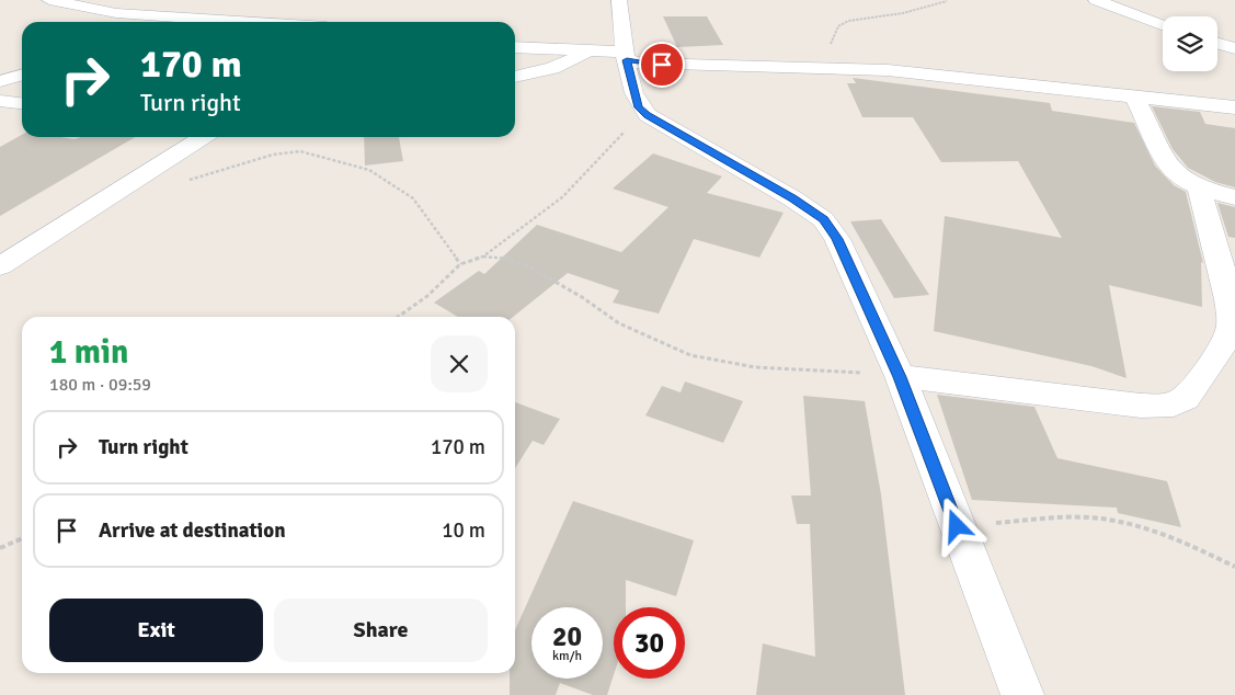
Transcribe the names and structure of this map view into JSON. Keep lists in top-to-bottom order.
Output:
{
  "page": {
    "turn": ["170 m", "Turn right"],
    "heading": ["1 min", "180 m · 09:59"],
    "list": [
      {
        "name": "Turn right",
        "value": "170 m"
      },
      {
        "name": "Arrive at destination",
        "value": "10 m"
      }
    ],
    "buttons": ["Exit", "Share"],
    "speed": "20 km/h",
    "limit": "30"
  }
}
